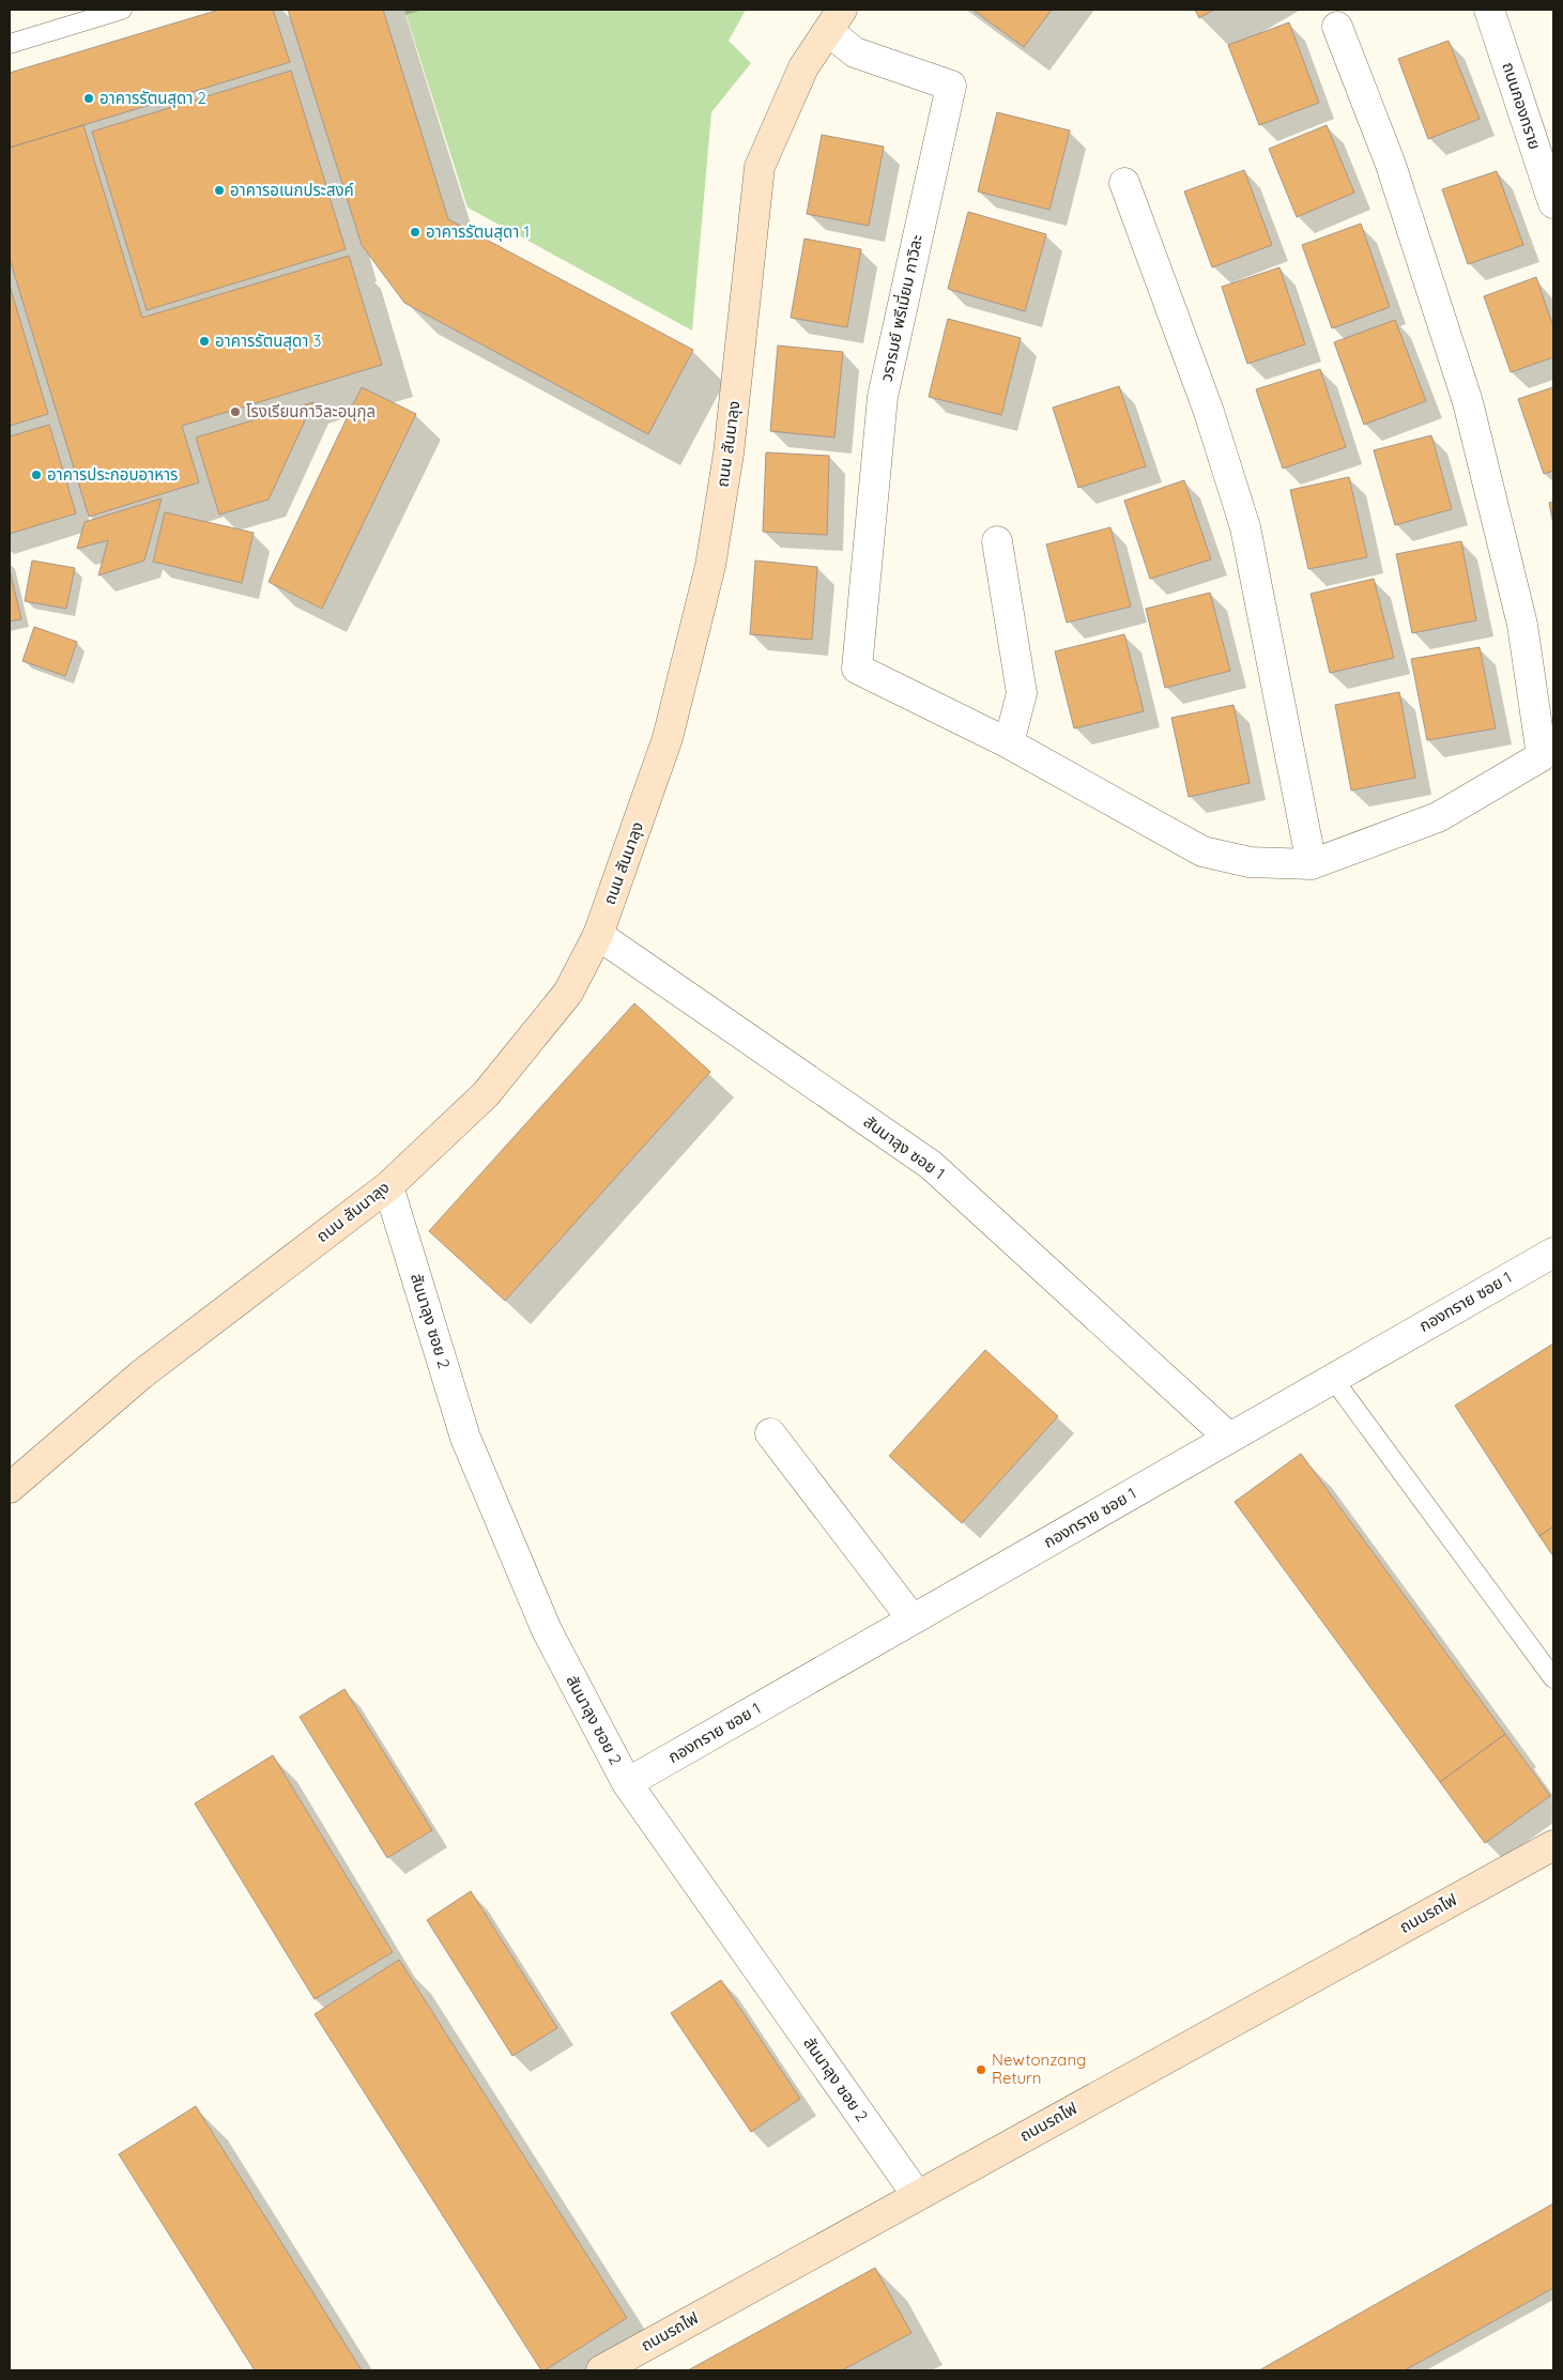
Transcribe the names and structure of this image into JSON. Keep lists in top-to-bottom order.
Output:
{
  "streets": {
    "street": [
      "ถนนกองทราย",
      "วรารมย์ พรีเมี่ยม กาวิละ",
      "ถนน สันนาลุง",
      "สันนาลุง ซอย 1",
      "กองทราย ซอย 1",
      "สันนาลุง ซอย 2",
      "ถนนรถไฟ"
    ]
  },
  "crossings": [
    ["วรารมย์ พรีเมี่ยม กาวิละ", "ถนน สันนาลุง"],
    ["ถนน สันนาลุง", "สันนาลุง ซอย 1"],
    ["ถนน สันนาลุง", "สันนาลุง ซอย 2"],
    ["สันนาลุง ซอย 1", "กองทราย ซอย 1"],
    ["กองทราย ซอย 1", "สันนาลุง ซอย 2"],
    ["สันนาลุง ซอย 2", "ถนนรถไฟ"]
  ],
  "places": [
    "อาคารรัตนสุดา 2",
    "อาคารอเนกประสงค์",
    "อาคารรัตนสุดา 1",
    "อาคารรัตนสุดา 3",
    "โรงเรียนกาวิละอนุกุล",
    "อาคารประกอบอาหาร",
    "Newtonzang Return"
  ]
}
